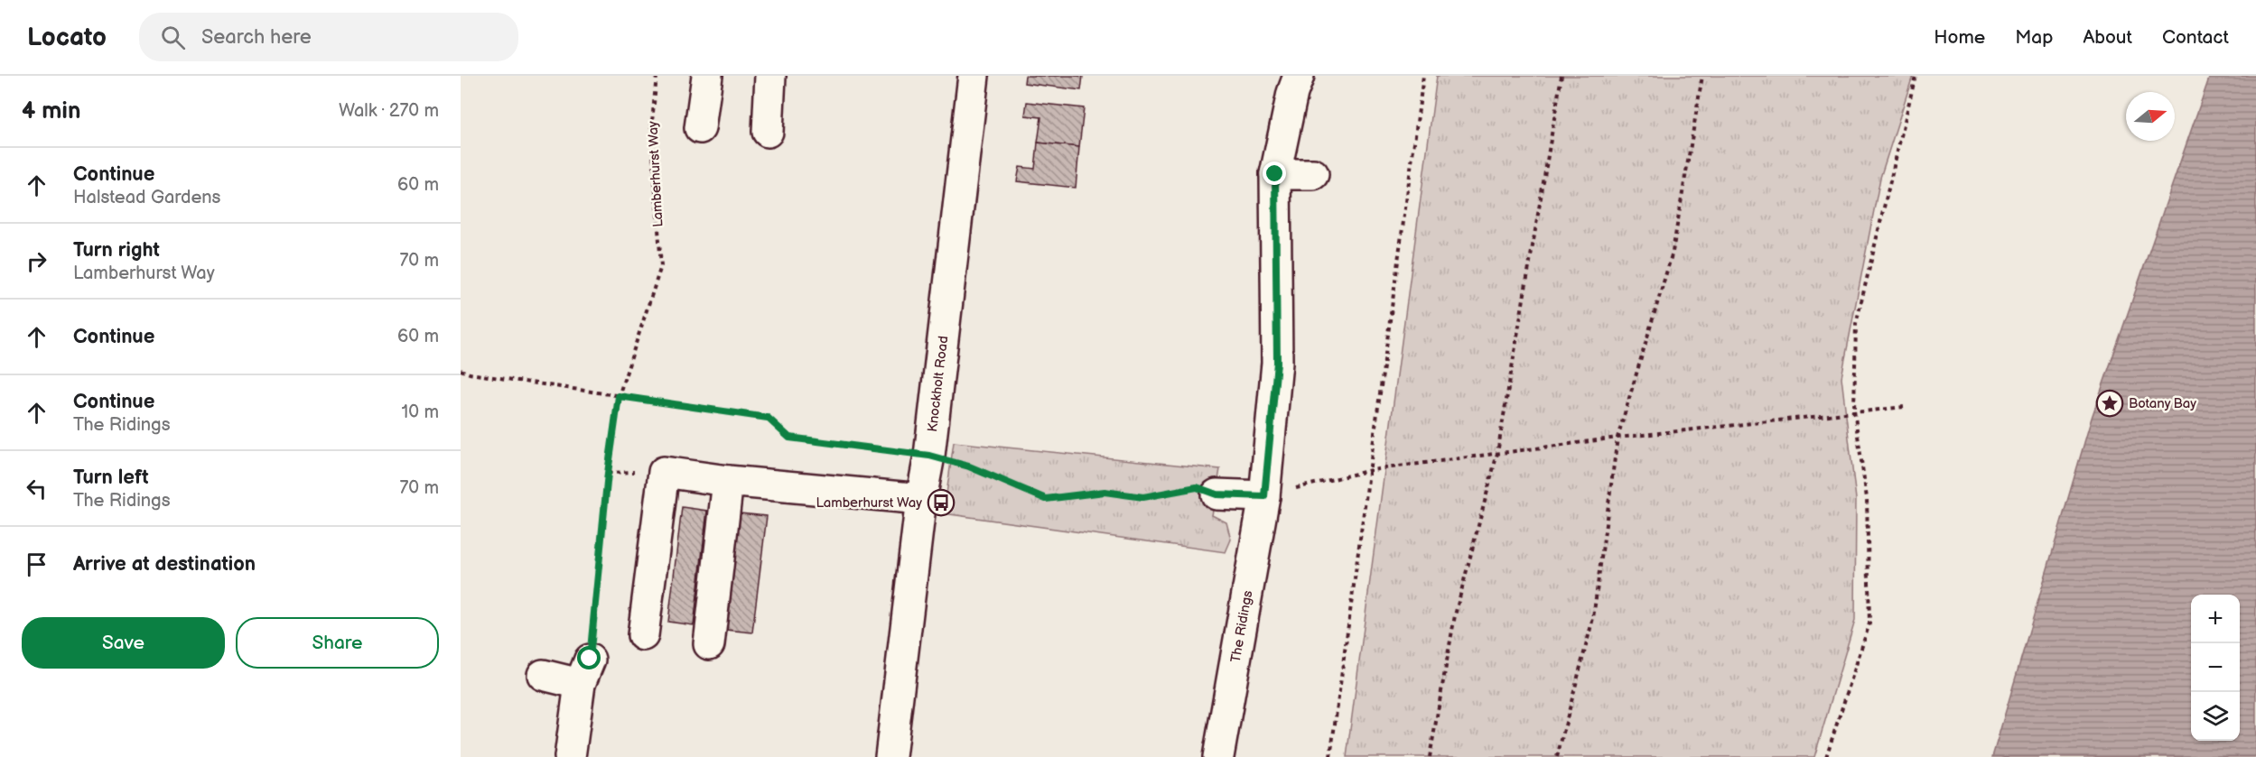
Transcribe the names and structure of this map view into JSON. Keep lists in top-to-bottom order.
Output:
{
  "streets": {
    "street": ["Knockholt Road", "The Ridings"],
    "path": ["Lamberhurst Way"]
  },
  "places": {
    "place": ["Botany Bay"],
    "bus stop": ["Lamberhurst Way"]
  },
  "north": "right",
  "page": {
    "header": "Locato",
    "search": "Search here",
    "nav": [
      "Home",
      "Map",
      "About",
      "Contact"
    ],
    "heading": ["4 min", "Walk · 270 m"],
    "list": [
      ["Continue", "Halstead Gardens", "60 m"],
      ["Turn right", "Lamberhurst Way", "70 m"],
      ["Continue", "60 m"],
      ["Continue", "The Ridings", "10 m"],
      ["Turn left", "The Ridings", "70 m"],
      "Arrive at destination"
    ],
    "map_buttons": ["+", "−"],
    "buttons": ["Save", "Share"]
  }
}
